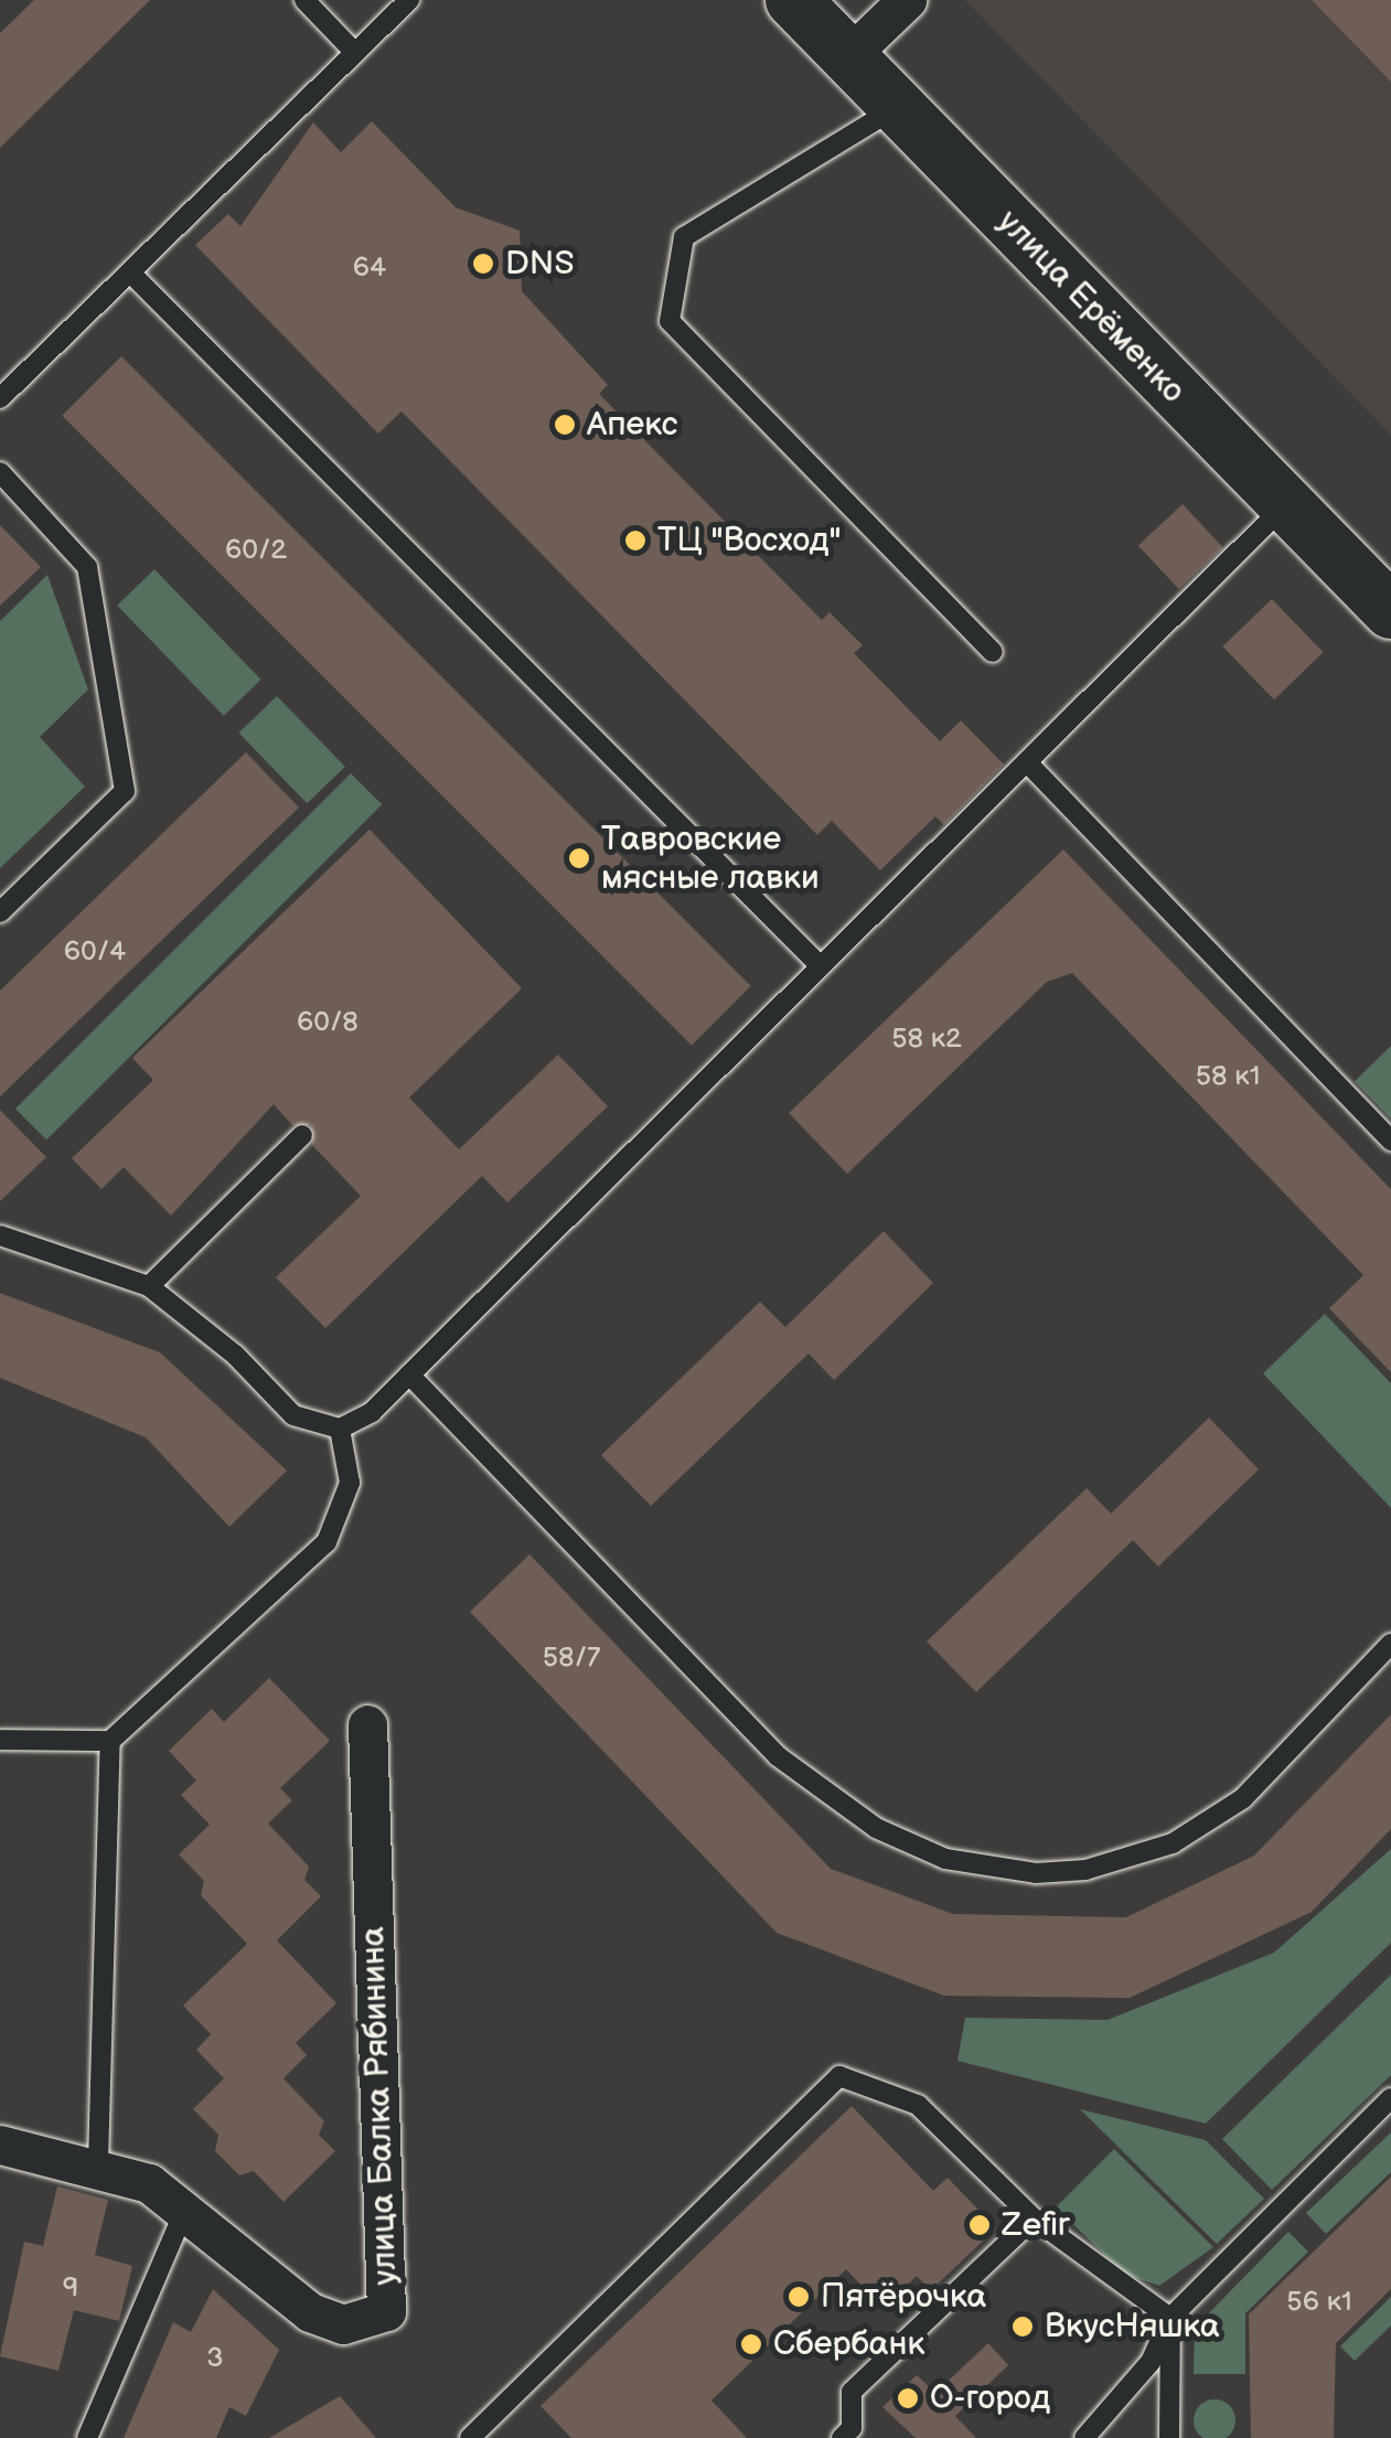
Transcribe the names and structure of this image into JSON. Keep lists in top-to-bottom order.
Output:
{
  "streets": {
    "main road": ["улица Ерёменко"],
    "street": ["улица Балка Рябинина"]
  },
  "places": [
    "DNS",
    "Апекс",
    "ТЦ \"Восход\"",
    "Тавровские мясные лавки",
    "Zefir",
    "Пятёрочка",
    "ВкусНяшка",
    "Сбербанк",
    "О-город"
  ],
  "house_numbers": [
    "64",
    "60/2",
    "60/4",
    "60/8",
    "58 к2",
    "58 к1",
    "58/7",
    "9",
    "56 к1",
    "3"
  ]
}
